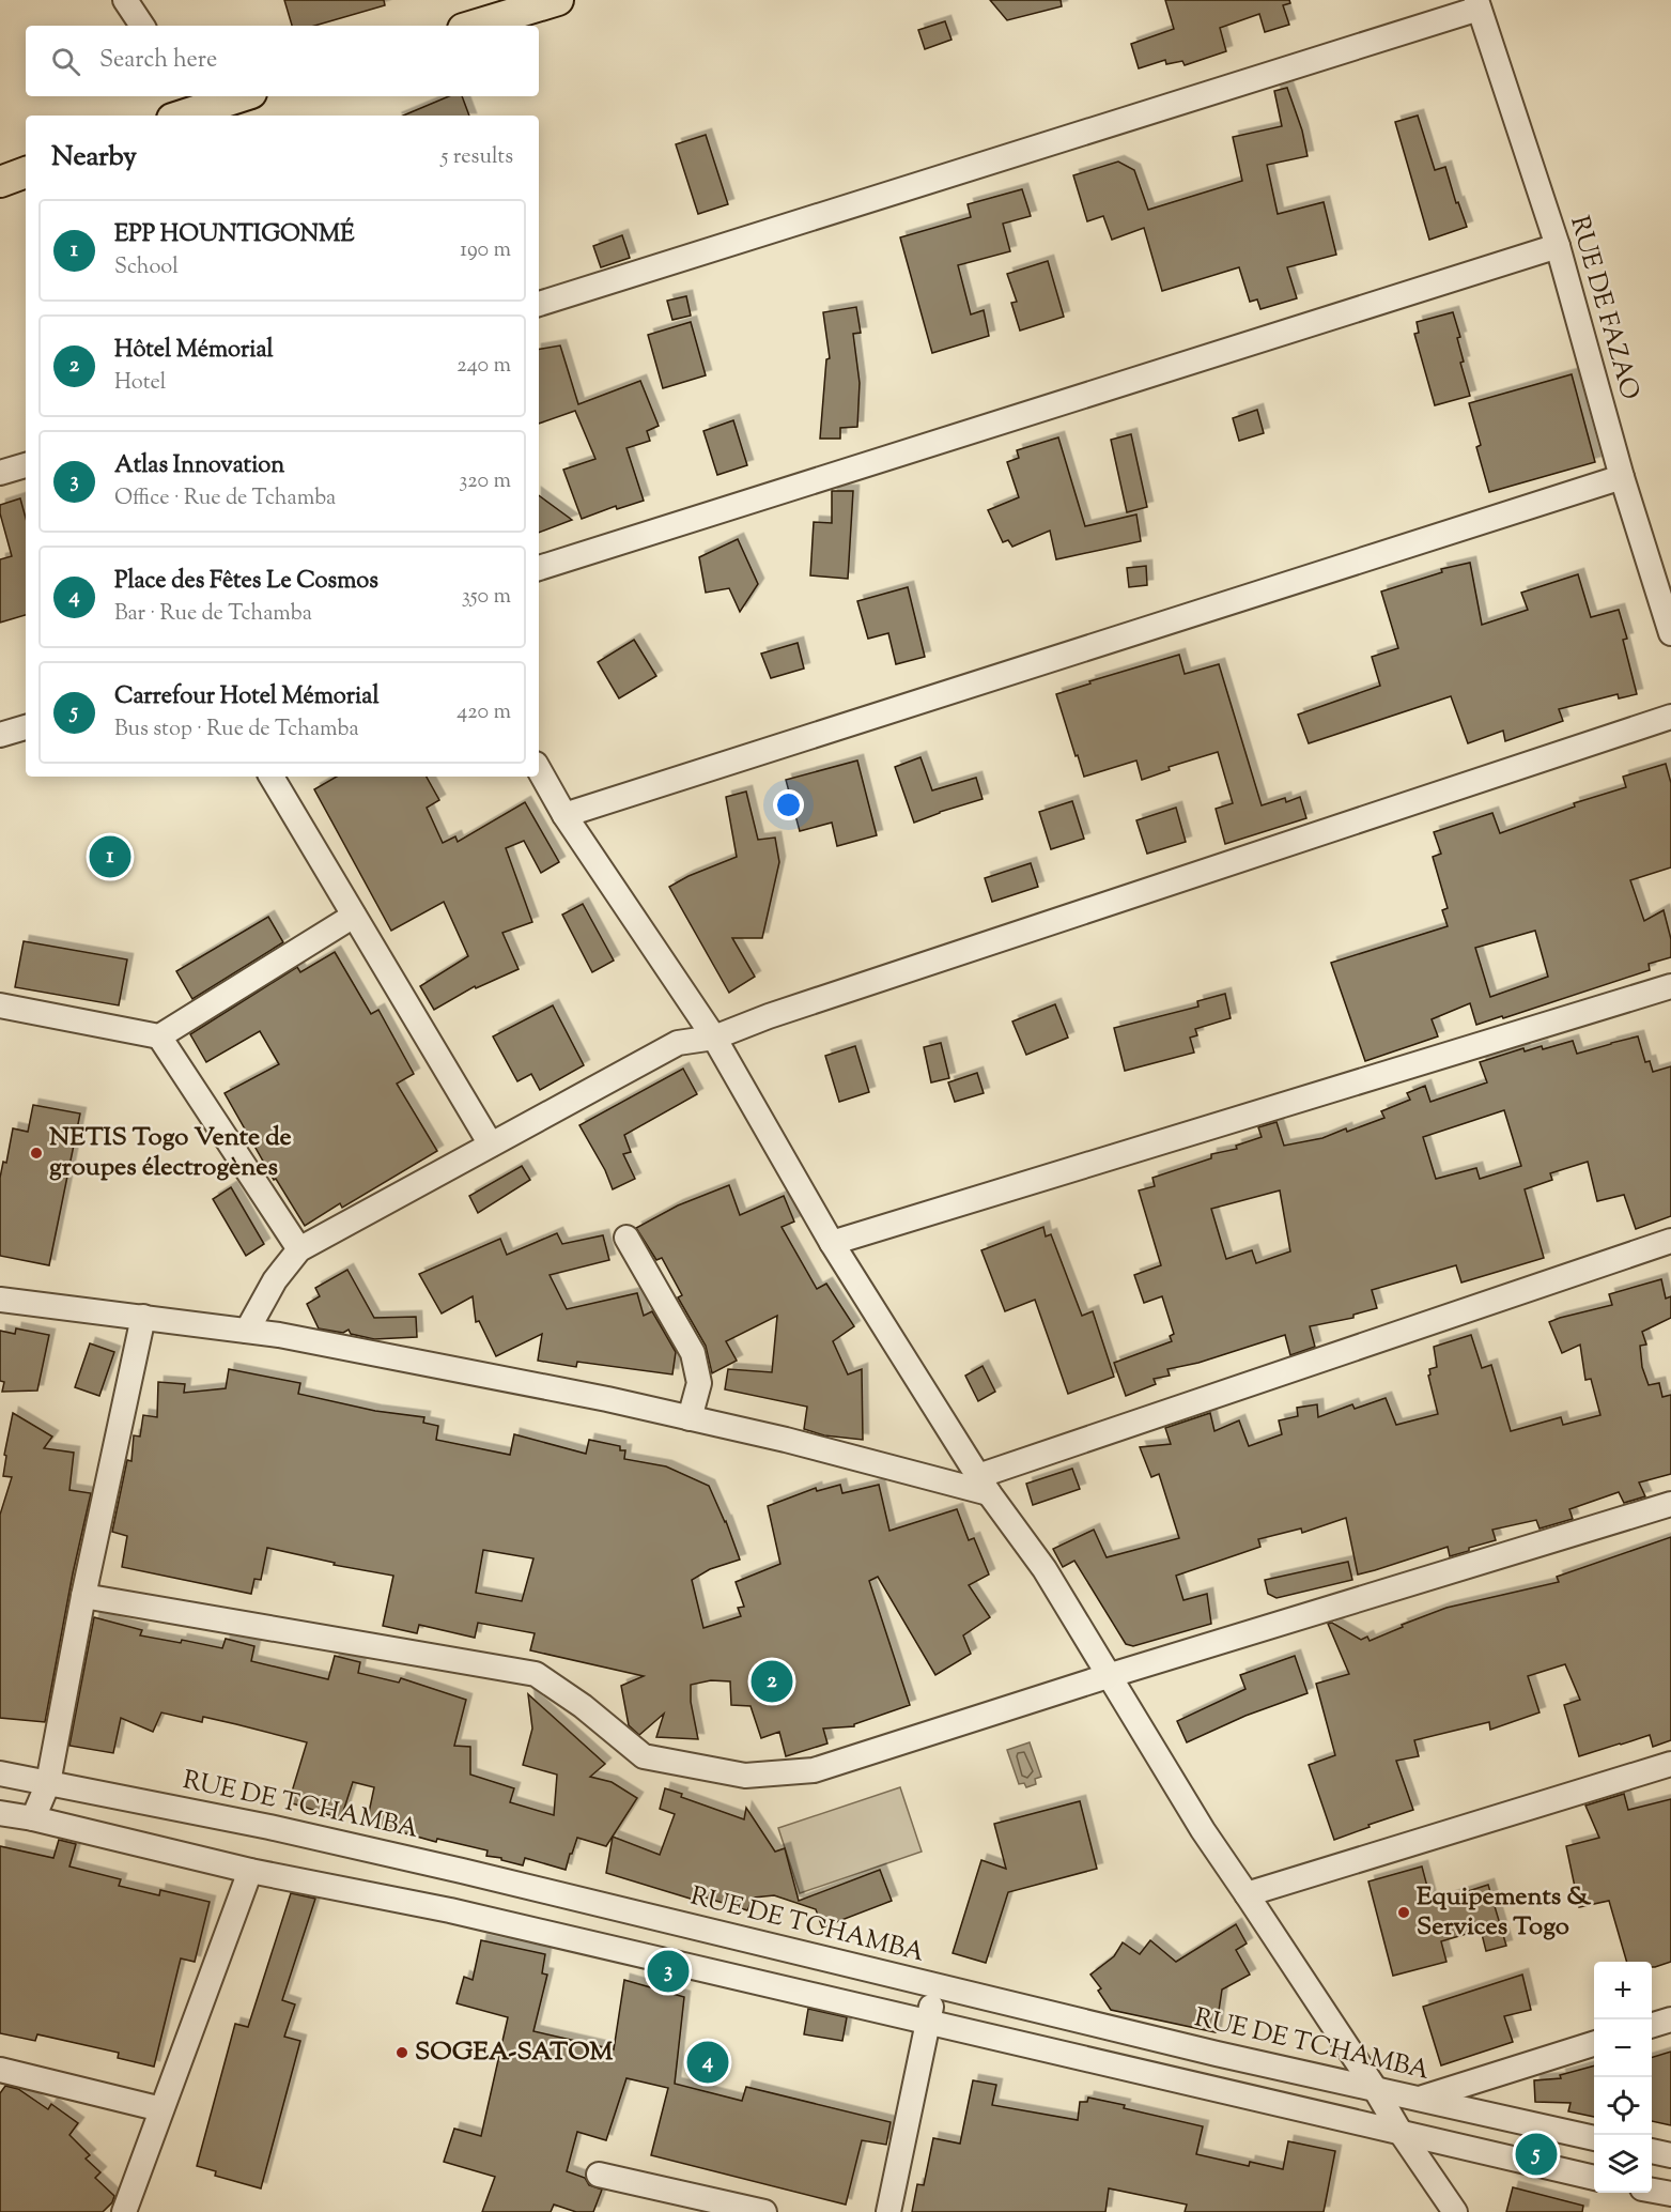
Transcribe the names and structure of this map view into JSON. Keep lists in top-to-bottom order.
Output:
{
  "streets": {
    "street": ["RUE DE FAZAO", "RUE DE TCHAMBA"]
  },
  "places": ["NETIS Togo Vente de groupes électrogènes", "Equipements & Services Togo", "SOGEA-SATOM"],
  "page": {
    "search": "Search here",
    "heading": ["Nearby", "5 results"],
    "list": [
      {
        "mark": "1",
        "name": "EPP HOUNTIGONMÉ",
        "note": "School",
        "value": "190 m"
      },
      {
        "mark": "2",
        "name": "Hôtel Mémorial",
        "note": "Hotel",
        "value": "240 m"
      },
      {
        "mark": "3",
        "name": "Atlas Innovation",
        "note": "Office · Rue de Tchamba",
        "value": "320 m"
      },
      {
        "mark": "4",
        "name": "Place des Fêtes Le Cosmos",
        "note": "Bar · Rue de Tchamba",
        "value": "350 m"
      },
      {
        "mark": "5",
        "name": "Carrefour Hotel Mémorial",
        "note": "Bus stop · Rue de Tchamba",
        "value": "420 m"
      }
    ],
    "pins": [
      "1",
      "2",
      "3",
      "4",
      "5"
    ],
    "map_buttons": ["+", "−"]
  }
}
